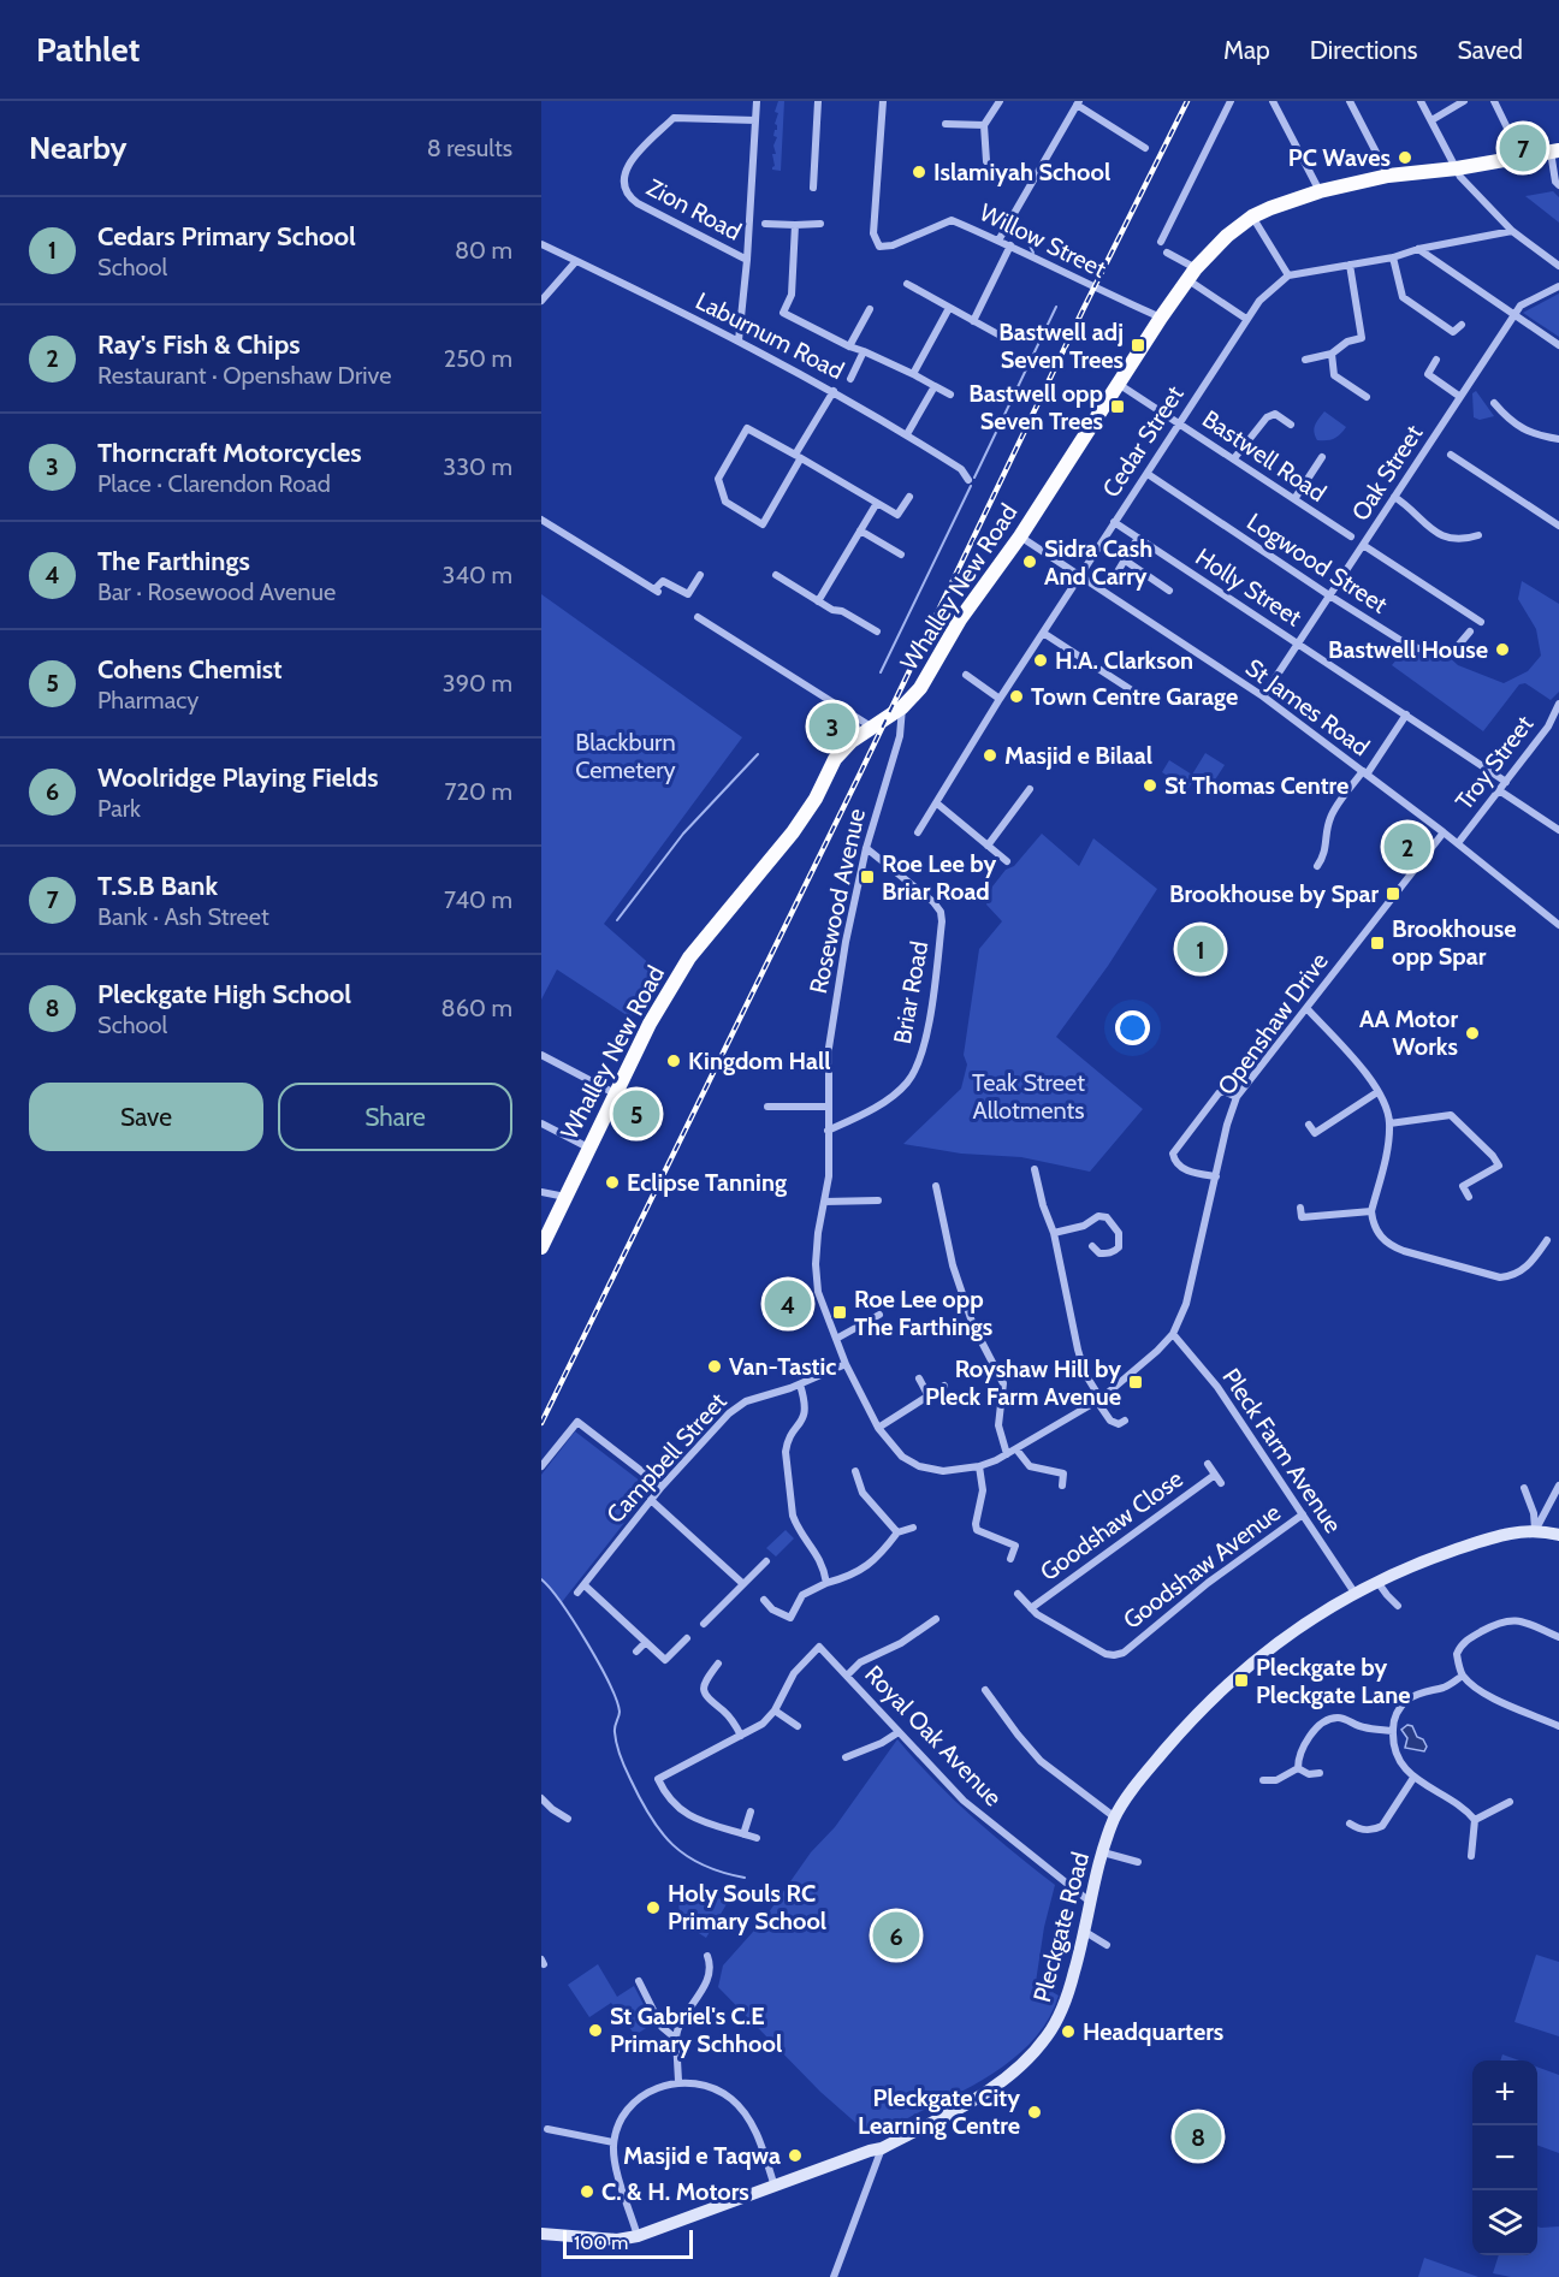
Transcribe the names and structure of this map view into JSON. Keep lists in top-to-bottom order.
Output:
{
  "streets": {
    "highway": ["Whalley New Road"],
    "main road": ["Pleckgate Road"],
    "street": [
      "Zion Road",
      "Willow Street",
      "Laburnum Road",
      "Cedar Street",
      "Bastwell Road",
      "Oak Street",
      "Logwood Street",
      "Holly Street",
      "St James Road",
      "Troy Street",
      "Rosewood Avenue",
      "Briar Road",
      "Openshaw Drive",
      "Pleck Farm Avenue",
      "Campbell Street",
      "Goodshaw Close",
      "Goodshaw Avenue",
      "Royal Oak Avenue"
    ]
  },
  "crossings": [
    ["Willow Street", "Whalley New Road"],
    ["Cedar Street", "Bastwell Road"],
    ["Cedar Street", "Logwood Street"],
    ["Cedar Street", "Holly Street"],
    ["Cedar Street", "St James Road"],
    ["Bastwell Road", "Whalley New Road"],
    ["Oak Street", "Logwood Street"],
    ["Oak Street", "Holly Street"],
    ["Oak Street", "St James Road"],
    ["Whalley New Road", "St James Road"],
    ["Whalley New Road", "Rosewood Avenue"],
    ["Holly Street", "Troy Street"],
    ["St James Road", "Troy Street"],
    ["St James Road", "Openshaw Drive"],
    ["Rosewood Avenue", "Briar Road"],
    ["Rosewood Avenue", "Openshaw Drive"],
    ["Rosewood Avenue", "Campbell Street"],
    ["Openshaw Drive", "Pleck Farm Avenue"],
    ["Pleck Farm Avenue", "Goodshaw Avenue"],
    ["Pleck Farm Avenue", "Pleckgate Road"],
    ["Goodshaw Close", "Goodshaw Avenue"],
    ["Royal Oak Avenue", "Pleckgate Road"]
  ],
  "parks": ["Blackburn Cemetery", "Teak Street Allotments"],
  "places": {
    "other": [
      "PC Waves",
      "Islamiyah School",
      "Sidra Cash And Carry",
      "Bastwell House",
      "H.A. Clarkson",
      "Town Centre Garage",
      "Masjid e Bilaal",
      "St Thomas Centre",
      "AA Motor Works",
      "Kingdom Hall",
      "Eclipse Tanning",
      "Van-Tastic",
      "Holy Souls RC Primary School",
      "St Gabriel's C.E Primary Schhool",
      "Headquarters",
      "Pleckgate City Learning Centre",
      "Masjid e Taqwa",
      "C. & H. Motors"
    ],
    "transit": [
      "Bastwell adj Seven Trees",
      "Bastwell opp Seven Trees",
      "Roe Lee by Briar Road",
      "Brookhouse by Spar",
      "Brookhouse opp Spar",
      "Roe Lee opp The Farthings",
      "Royshaw Hill by Pleck Farm Avenue",
      "Pleckgate by Pleckgate Lane"
    ]
  },
  "scale_bar": "100 m",
  "page": {
    "header": "Pathlet",
    "nav": ["Map", "Directions", "Saved"],
    "heading": ["Nearby", "8 results"],
    "pins": [
      "7",
      "3",
      "2",
      "1",
      "5",
      "4",
      "6",
      "8"
    ],
    "list": [
      {
        "mark": "1",
        "name": "Cedars Primary School",
        "note": "School",
        "value": "80 m"
      },
      {
        "mark": "2",
        "name": "Ray's Fish & Chips",
        "note": "Restaurant · Openshaw Drive",
        "value": "250 m"
      },
      {
        "mark": "3",
        "name": "Thorncraft Motorcycles",
        "note": "Place · Clarendon Road",
        "value": "330 m"
      },
      {
        "mark": "4",
        "name": "The Farthings",
        "note": "Bar · Rosewood Avenue",
        "value": "340 m"
      },
      {
        "mark": "5",
        "name": "Cohens Chemist",
        "note": "Pharmacy",
        "value": "390 m"
      },
      {
        "mark": "6",
        "name": "Woolridge Playing Fields",
        "note": "Park",
        "value": "720 m"
      },
      {
        "mark": "7",
        "name": "T.S.B Bank",
        "note": "Bank · Ash Street",
        "value": "740 m"
      },
      {
        "mark": "8",
        "name": "Pleckgate High School",
        "note": "School",
        "value": "860 m"
      }
    ],
    "buttons": ["Save", "Share"],
    "map_buttons": ["+", "−"],
    "scale": "100 m"
  }
}
